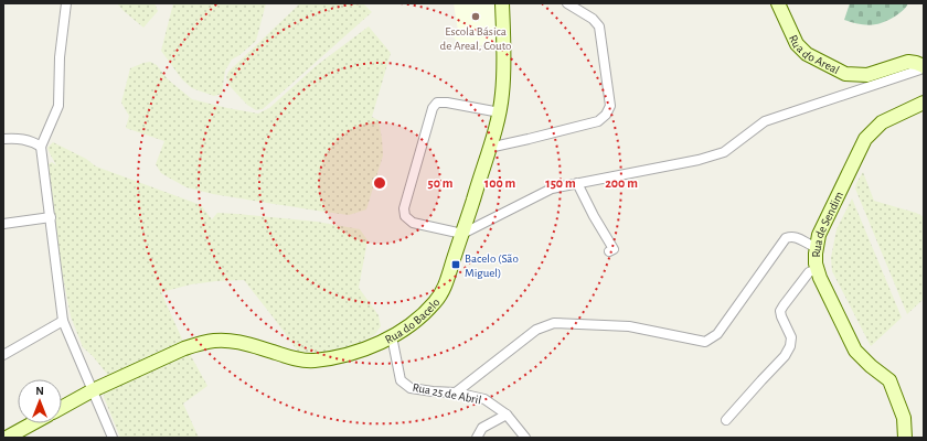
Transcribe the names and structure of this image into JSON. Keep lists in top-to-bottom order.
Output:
{
  "streets": {
    "street": [
      "Rua do Areal",
      "Rua de Sendim",
      "Rua do Bacelo",
      "Rua 25 de Abril"
    ]
  },
  "crossings": [
    ["Rua do Bacelo", "Rua 25 de Abril"]
  ],
  "places": {
    "other": ["Escola Básica de Areal, Couto"],
    "transit": ["Bacelo (São Miguel)"]
  },
  "north": "top",
  "rings": [
    "50 m",
    "100 m",
    "150 m",
    "200 m"
  ]
}
